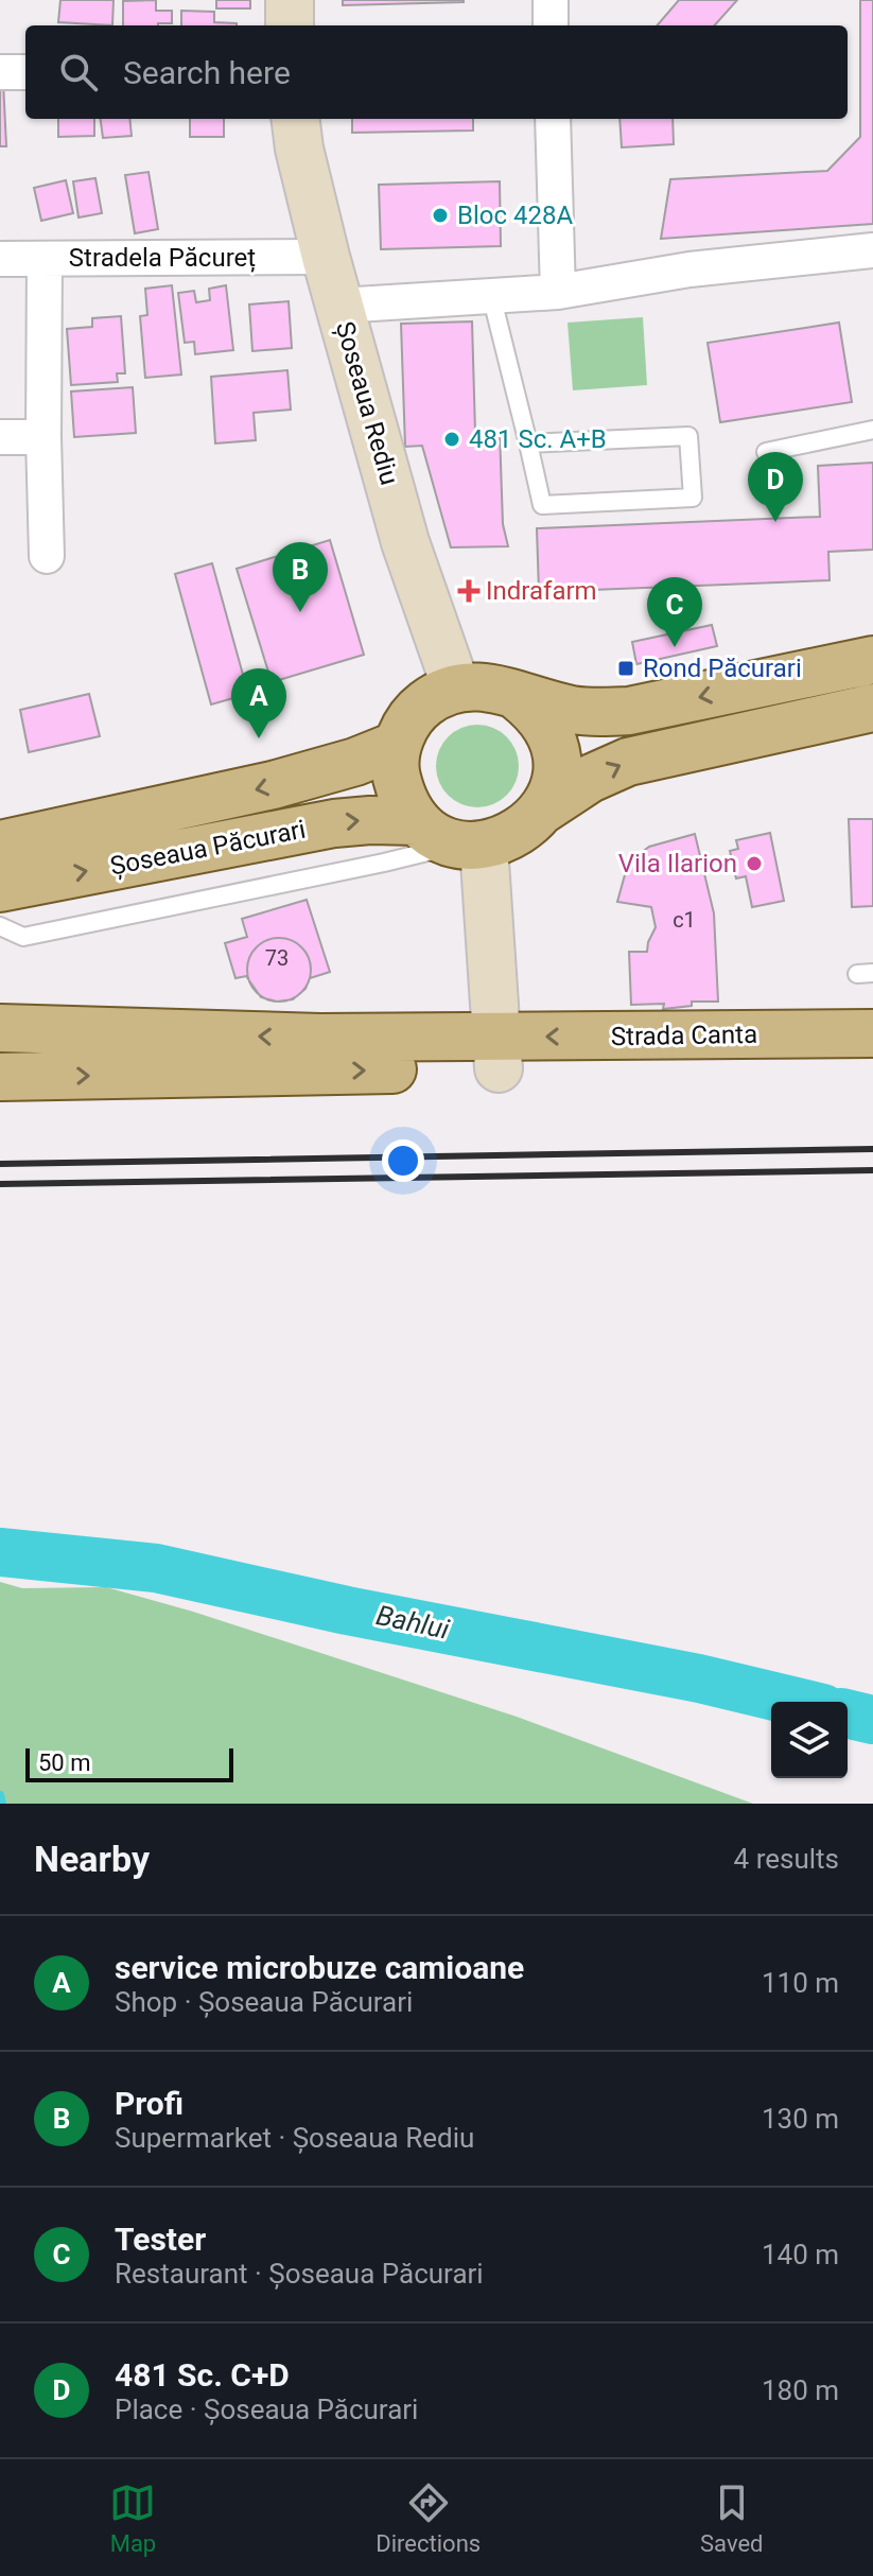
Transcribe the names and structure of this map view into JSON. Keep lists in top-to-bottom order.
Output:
{
  "streets": {
    "main road": ["Șoseaua Rediu", "Șoseaua Păcurari", "Strada Canta"],
    "street": ["Stradela Păcureț"]
  },
  "crossings": [
    ["Stradela Păcureț", "Șoseaua Rediu"],
    ["Șoseaua Rediu", "Șoseaua Păcurari"]
  ],
  "water": ["Bahlui"],
  "places": {
    "other": ["Bloc 428A", "481 Sc. A+B", "Vila Ilarion"],
    "health": ["Indrafarm"],
    "transit": ["Rond Păcurari"]
  },
  "house_numbers": ["c1", "73"],
  "scale_bar": "50 m",
  "page": {
    "search": "Search here",
    "pins": [
      "D",
      "B",
      "C",
      "A"
    ],
    "scale": "50 m",
    "heading": ["Nearby", "4 results"],
    "list": [
      {
        "mark": "A",
        "name": "service microbuze camioane",
        "note": "Shop · Șoseaua Păcurari",
        "value": "110 m"
      },
      {
        "mark": "B",
        "name": "Profi",
        "note": "Supermarket · Șoseaua Rediu",
        "value": "130 m"
      },
      {
        "mark": "C",
        "name": "Tester",
        "note": "Restaurant · Șoseaua Păcurari",
        "value": "140 m"
      },
      {
        "mark": "D",
        "name": "481 Sc. C+D",
        "note": "Place · Șoseaua Păcurari",
        "value": "180 m"
      }
    ],
    "nav": ["Map", "Directions", "Saved"]
  }
}
